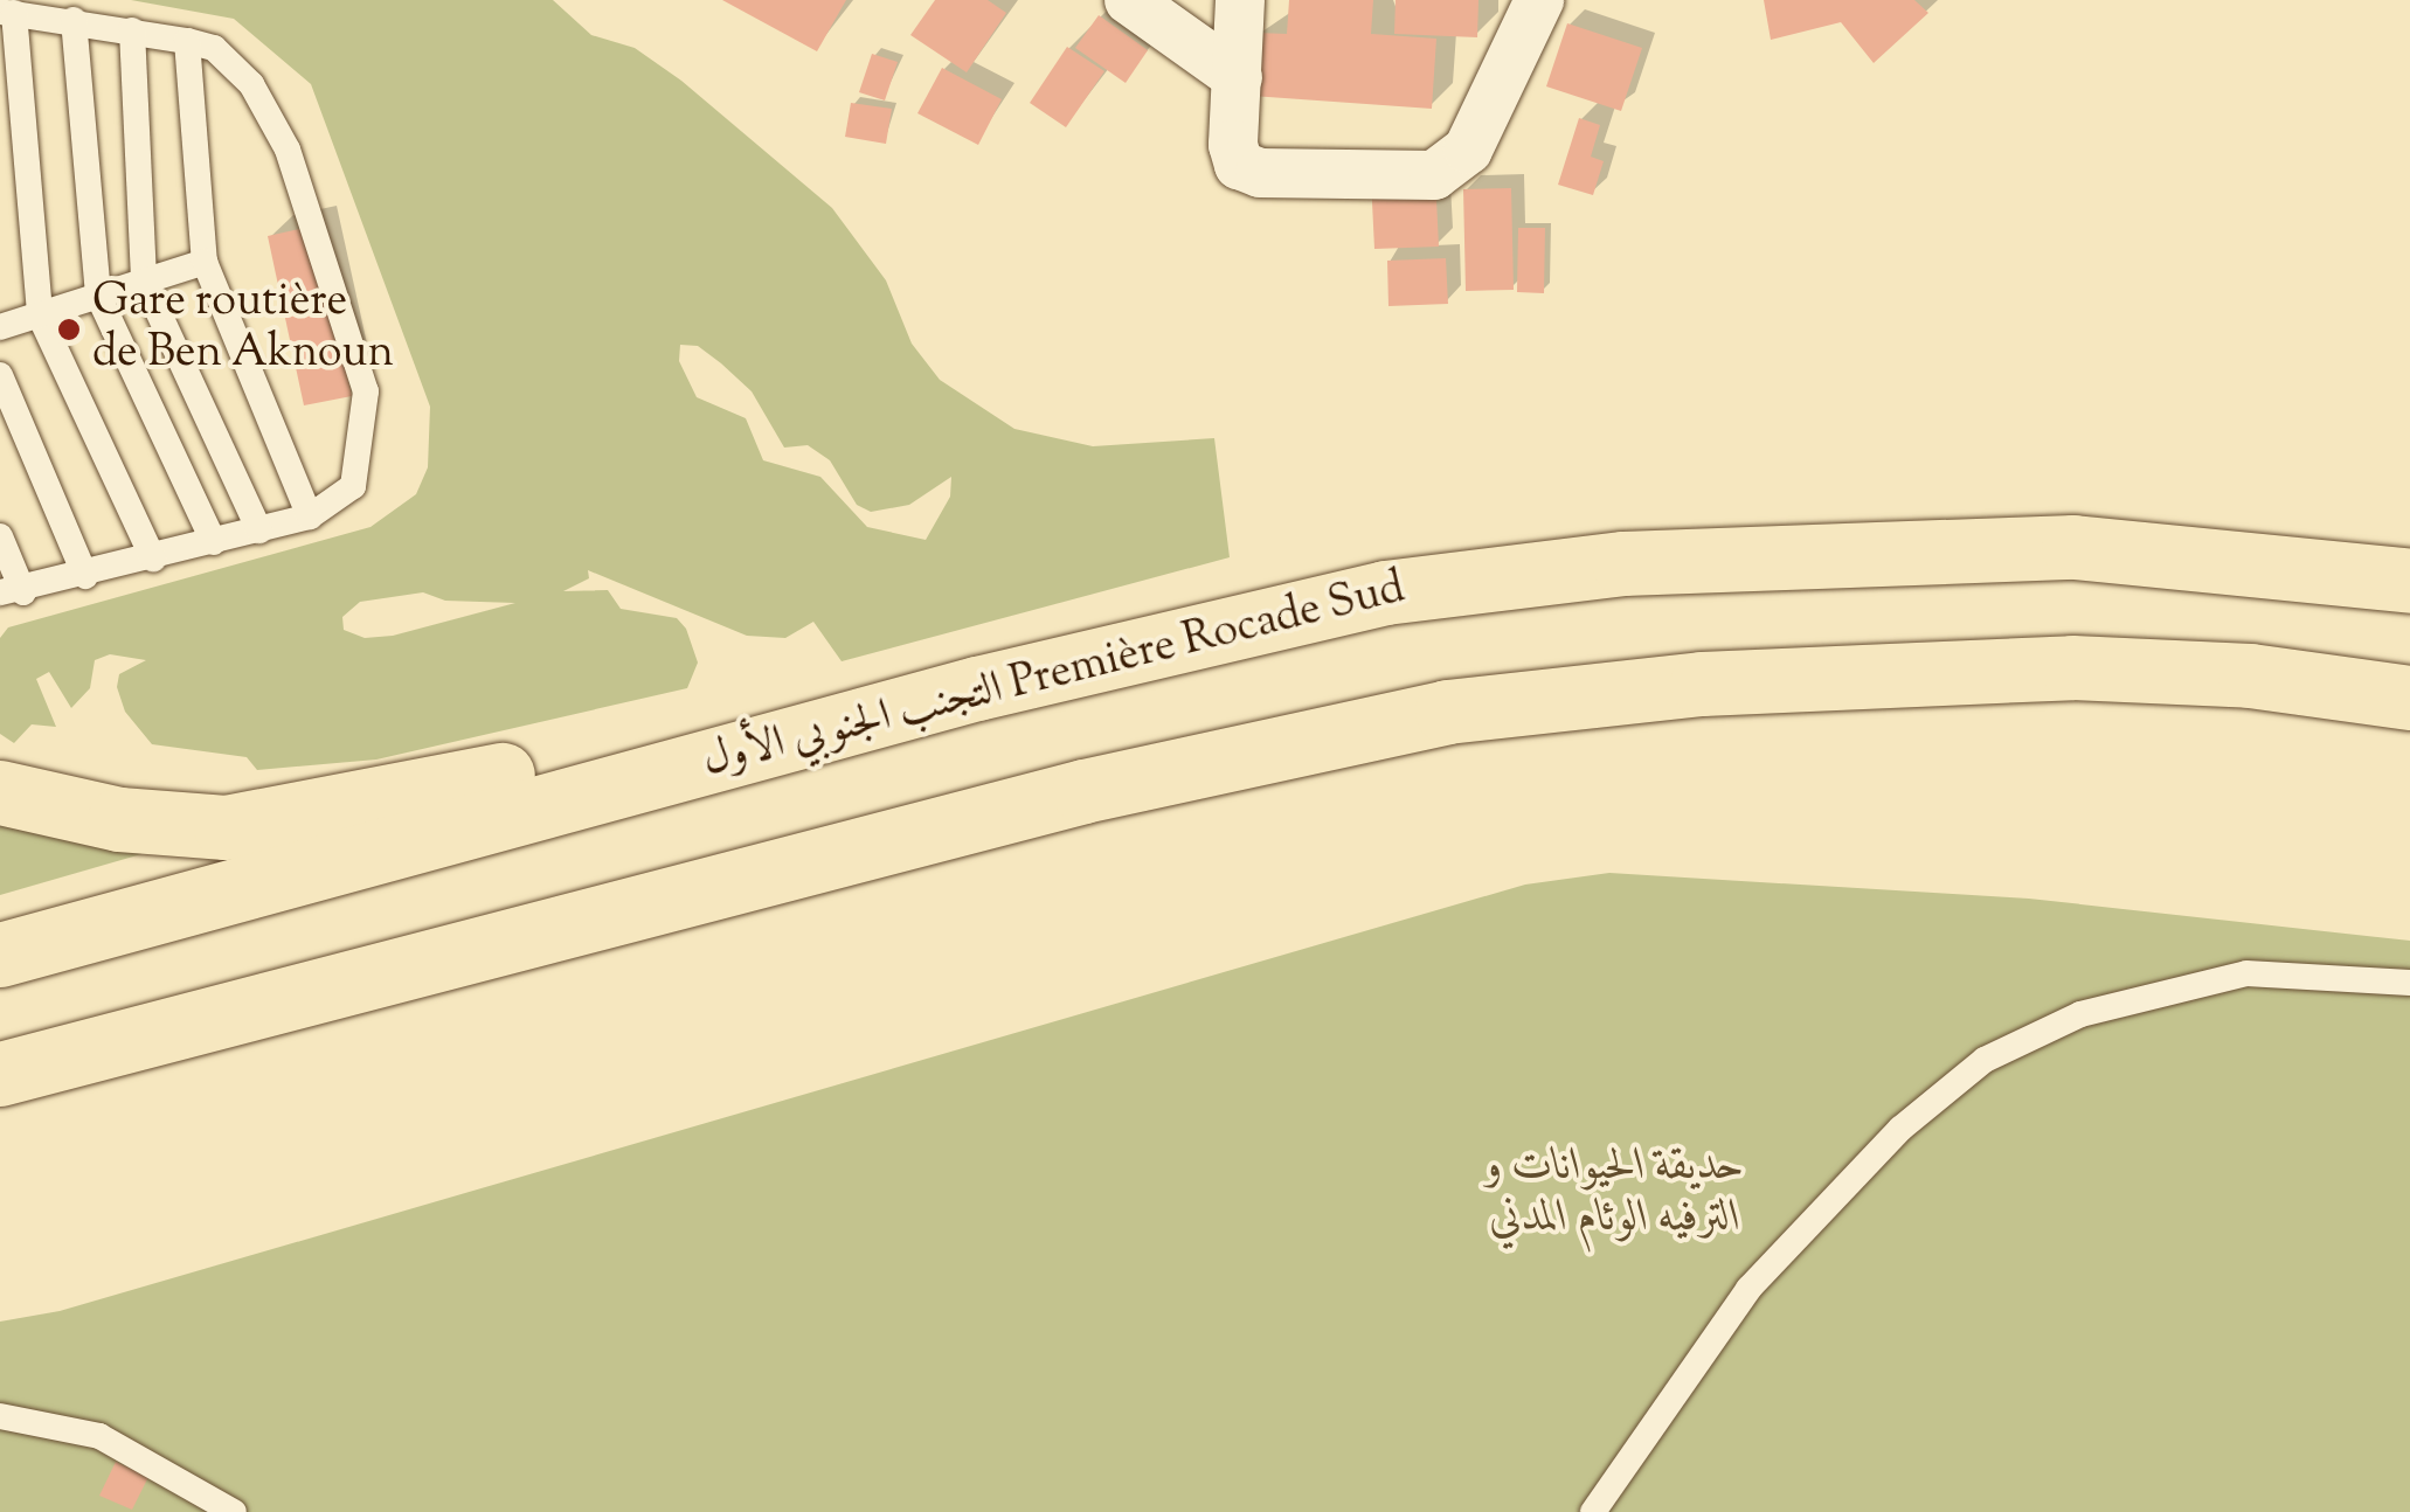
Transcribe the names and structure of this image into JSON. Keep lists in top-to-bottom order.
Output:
{
  "streets": {
    "highway": ["التجنب الجنوبي الأول Première Rocade Sud"]
  },
  "parks": ["حديقة الحيوانات و الترفيه الوئام المدني"],
  "places": ["Gare routière de Ben Aknoun"]
}
